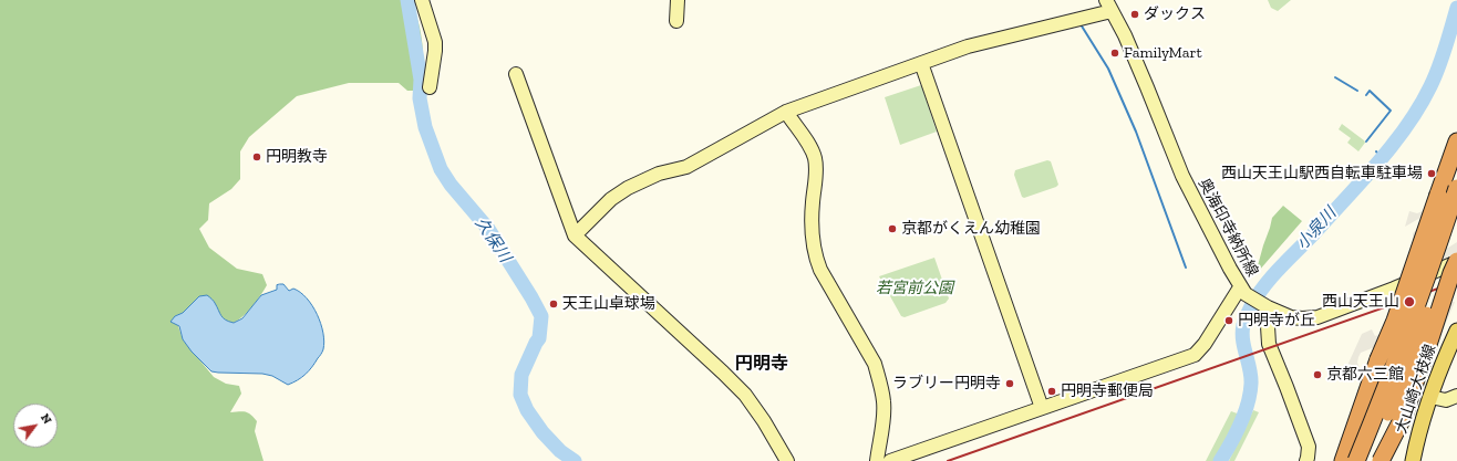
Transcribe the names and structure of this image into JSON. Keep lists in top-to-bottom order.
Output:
{
  "streets": {
    "main road": ["大山崎大枝線"],
    "street": ["奥海印寺納所線"]
  },
  "districts": ["円明寺"],
  "water": ["小泉川", "久保川"],
  "parks": ["若宮前公園"],
  "places": [
    "ダックス",
    "FamilyMart",
    "円明教寺",
    "西山天王山駅西自転車駐車場",
    "京都がくえん幼稚園",
    "西山天王山",
    "天王山卓球場",
    "円明寺が丘",
    "京都六三館",
    "ラブリー円明寺",
    "円明寺郵便局"
  ],
  "north": "top right"
}
